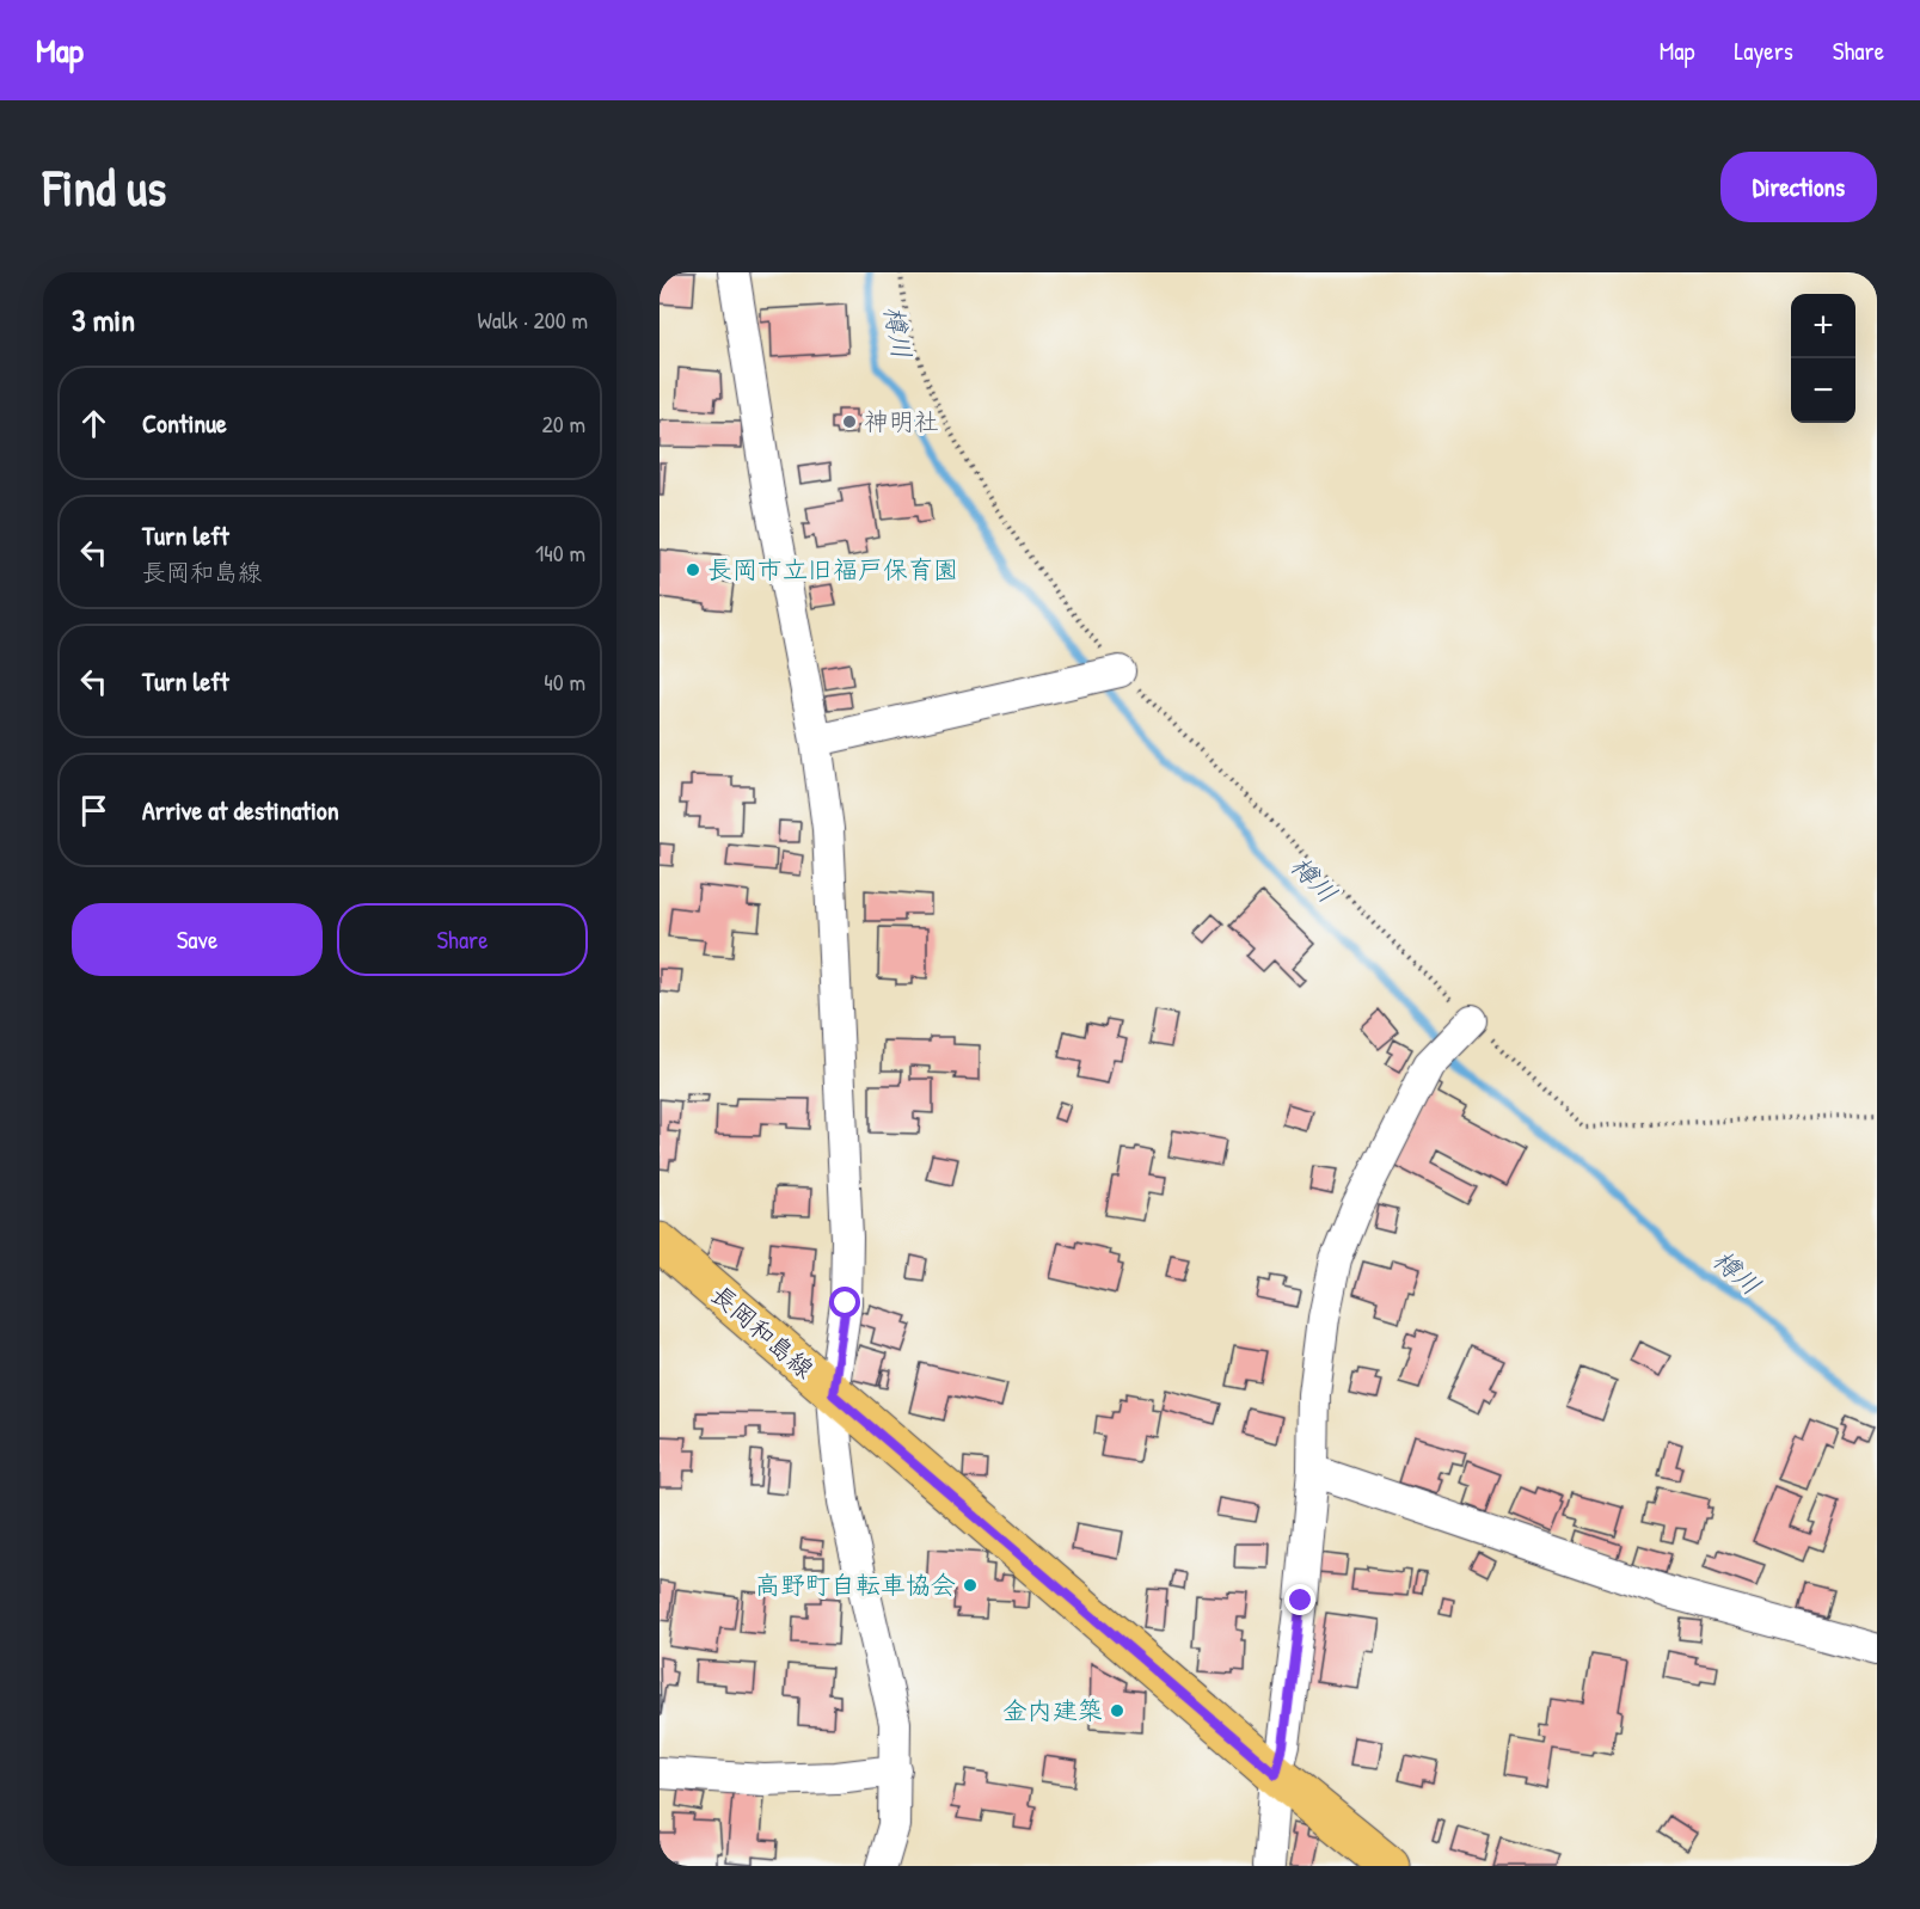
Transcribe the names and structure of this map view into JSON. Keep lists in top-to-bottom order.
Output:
{
  "streets": {
    "main road": ["長岡和島線"]
  },
  "water": ["樽川"],
  "places": [
    "神明社",
    "長岡市立旧福戸保育園",
    "高野町自転車協会",
    "金内建築"
  ],
  "page": {
    "header": "Map",
    "nav": ["Map", "Layers", "Share"],
    "buttons": [
      "Directions",
      ["Save", "Share"]
    ],
    "title": "Find us",
    "heading": ["3 min", "Walk · 200 m"],
    "map_buttons": ["+", "−"],
    "list": [
      ["Continue", "20 m"],
      ["Turn left", "長岡和島線", "140 m"],
      ["Turn left", "40 m"],
      "Arrive at destination"
    ]
  }
}
